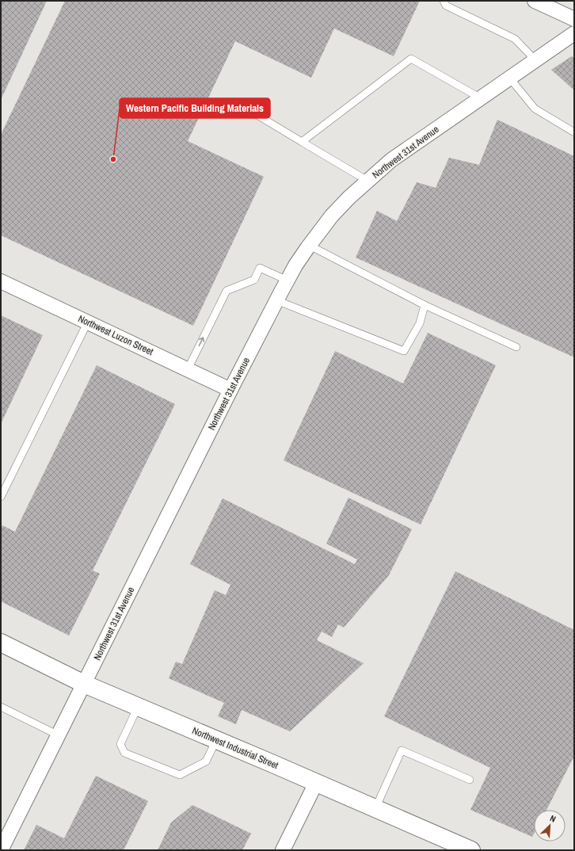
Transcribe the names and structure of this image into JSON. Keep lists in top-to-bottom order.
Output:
{
  "streets": {
    "street": ["Northwest 31st Avenue", "Northwest Luzon Street", "Northwest Industrial Street"]
  },
  "crossings": [
    ["Northwest 31st Avenue", "Northwest Luzon Street"],
    ["Northwest 31st Avenue", "Northwest Industrial Street"]
  ],
  "places": ["Western Pacific Building Materials"],
  "north": "top right"
}
